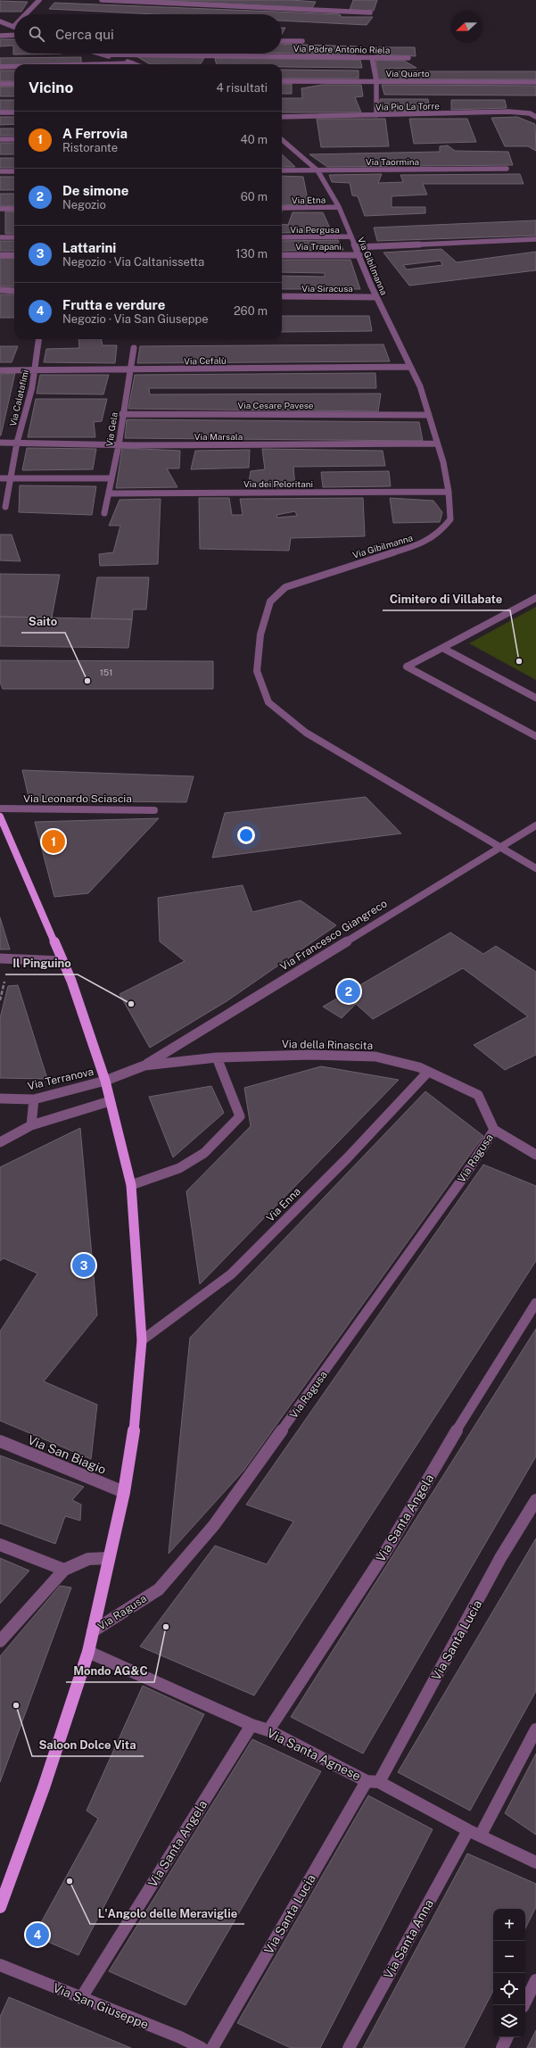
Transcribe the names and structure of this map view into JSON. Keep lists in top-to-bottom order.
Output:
{
  "streets": {
    "street": [
      "Via Padre Antonio Riela",
      "Via Quarto",
      "Via Pio La Torre",
      "Via Taormina",
      "Via Etna",
      "Via Pergusa",
      "Via Trapani",
      "Via Gibilmanna",
      "Via Siracusa",
      "Via Cefalù",
      "Via Calatafimi",
      "Via Cesare Pavese",
      "Via Gela",
      "Via Marsala",
      "Via dei Peloritani",
      "Via Leonardo Sciascia",
      "Via Francesco Giangreco",
      "Via della Rinascita",
      "Via Terranova",
      "Via Ragusa",
      "Via Enna",
      "Via San Biagio",
      "Via Santa Angela",
      "Via Santa Lucia",
      "Via Santa Agnese",
      "Via Santa Anna",
      "Via San Giuseppe"
    ]
  },
  "crossings": [
    ["Via Taormina", "Via Gibilmanna"],
    ["Via Etna", "Via Gibilmanna"],
    ["Via Pergusa", "Via Gibilmanna"],
    ["Via Trapani", "Via Gibilmanna"],
    ["Via Gibilmanna", "Via Siracusa"],
    ["Via Gibilmanna", "Via Cefalù"],
    ["Via Gibilmanna", "Via Cesare Pavese"],
    ["Via Gibilmanna", "Via Marsala"],
    ["Via Gibilmanna", "Via dei Peloritani"],
    ["Via Gibilmanna", "Via Francesco Giangreco"],
    ["Via Cefalù", "Via Calatafimi"],
    ["Via Cefalù", "Via Gela"],
    ["Via Calatafimi", "Via Marsala"],
    ["Via Cesare Pavese", "Via Gela"],
    ["Via Gela", "Via Marsala"],
    ["Via Gela", "Via dei Peloritani"],
    ["Via Francesco Giangreco", "Via della Rinascita"],
    ["Via della Rinascita", "Via Terranova"],
    ["Via della Rinascita", "Via Ragusa"],
    ["Via della Rinascita", "Via Enna"],
    ["Via Santa Angela", "Via Santa Agnese"],
    ["Via Santa Angela", "Via San Giuseppe"],
    ["Via Santa Lucia", "Via Santa Agnese"],
    ["Via Santa Agnese", "Via Santa Anna"]
  ],
  "places": [
    "Cimitero di Villabate",
    "Saito",
    "Il Pinguino",
    "Mondo AG&C",
    "Saloon Dolce Vita",
    "L'Angolo delle Meraviglie"
  ],
  "house_numbers": ["151"],
  "north": "left",
  "page": {
    "search": "Cerca qui",
    "heading": ["Vicino", "4 risultati"],
    "list": [
      {
        "mark": "1",
        "name": "A Ferrovia",
        "note": "Ristorante",
        "value": "40 m"
      },
      {
        "mark": "2",
        "name": "De simone",
        "note": "Negozio",
        "value": "60 m"
      },
      {
        "mark": "3",
        "name": "Lattarini",
        "note": "Negozio · Via Caltanissetta",
        "value": "130 m"
      },
      {
        "mark": "4",
        "name": "Frutta e verdure",
        "note": "Negozio · Via San Giuseppe",
        "value": "260 m"
      }
    ],
    "pins": [
      "1",
      "2",
      "3",
      "4"
    ],
    "map_buttons": ["+", "−"]
  }
}
